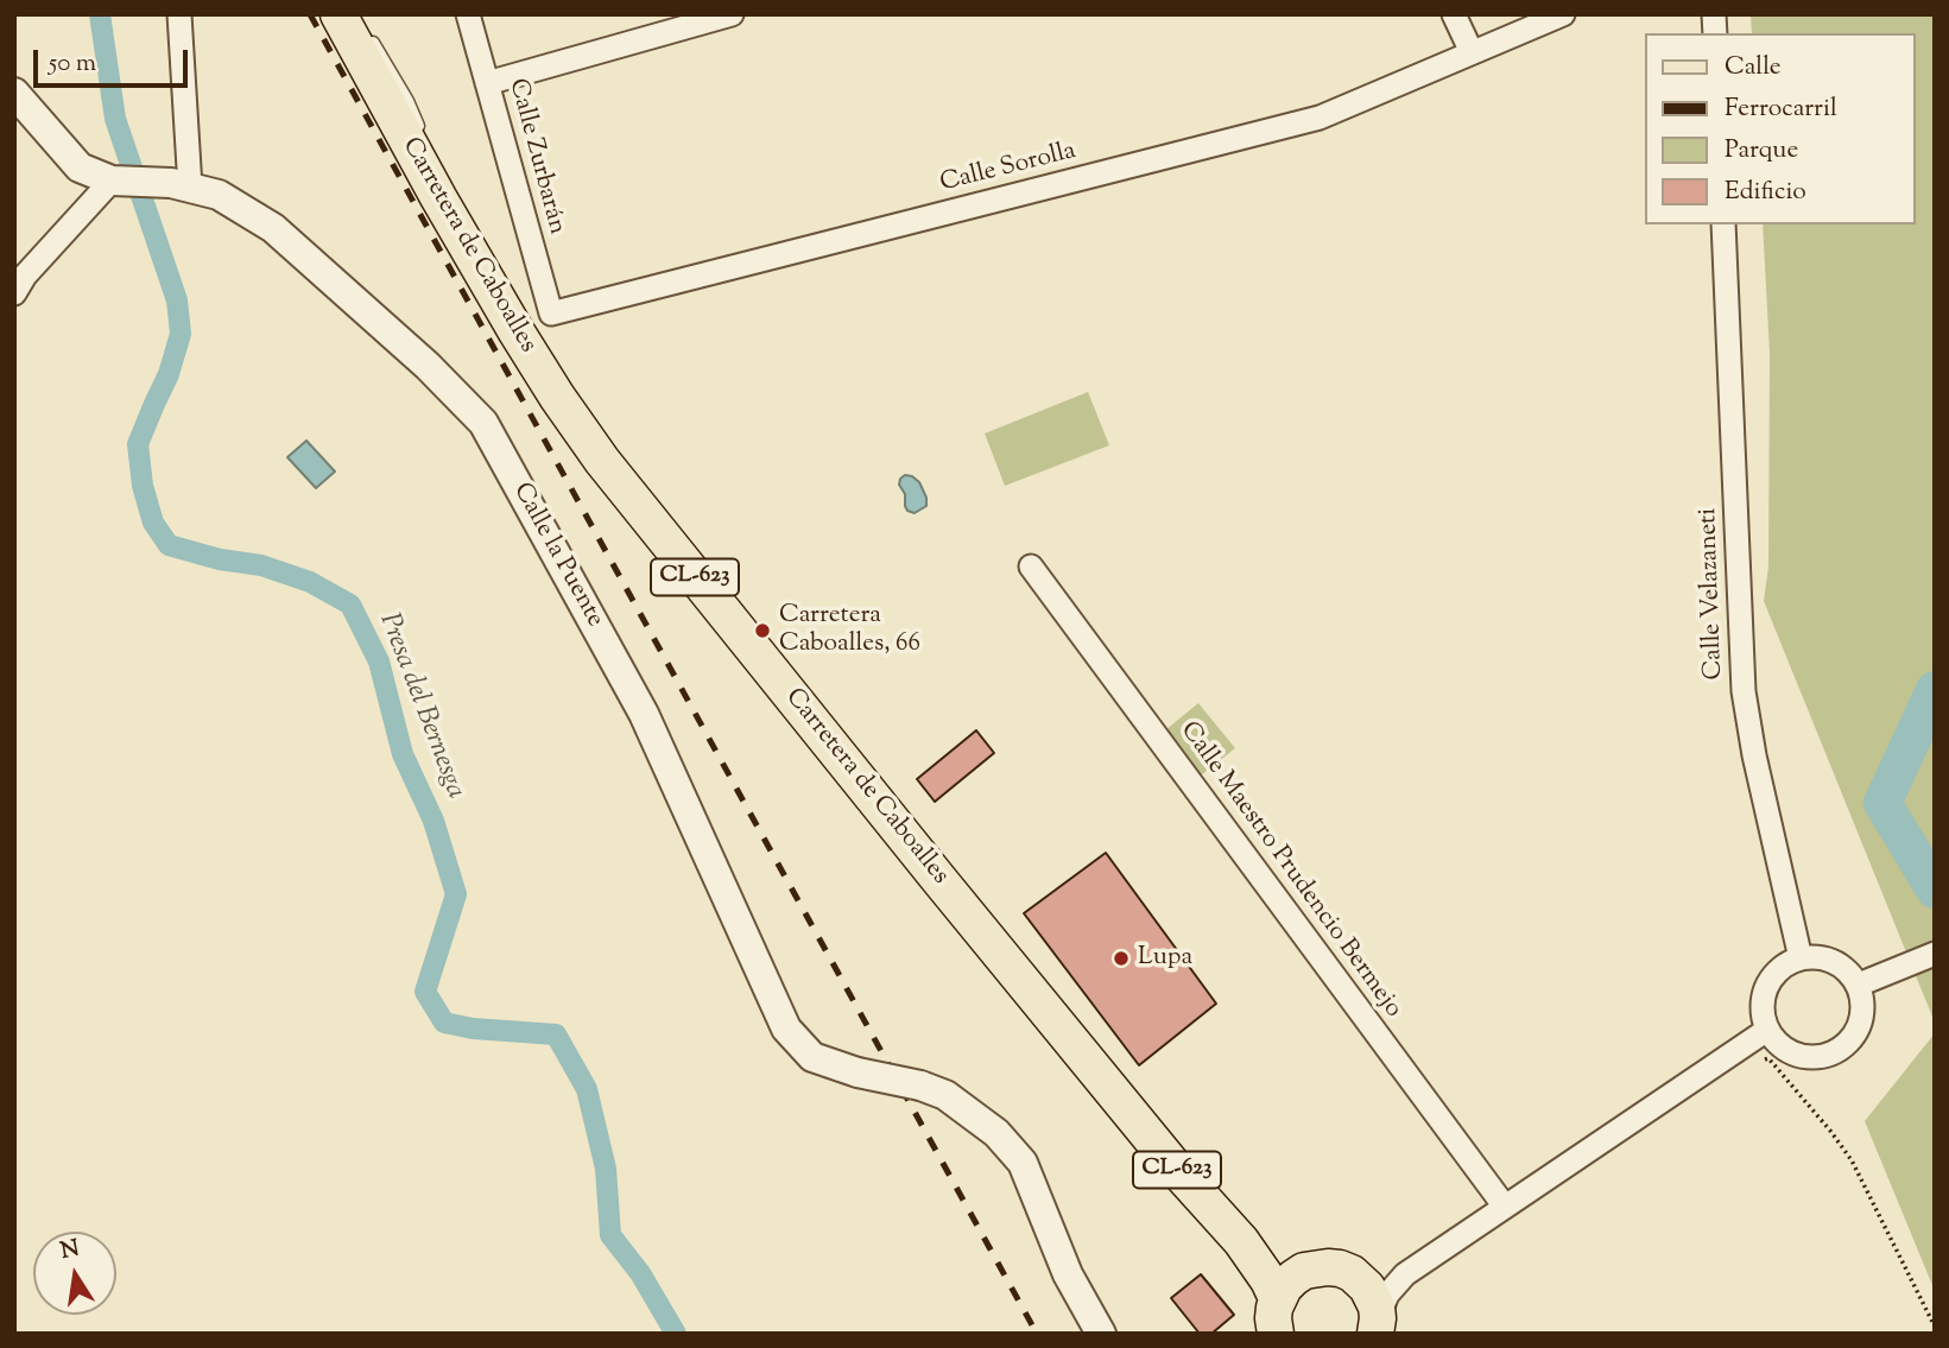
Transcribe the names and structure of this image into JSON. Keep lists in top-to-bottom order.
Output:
{
  "streets": {
    "main road": ["Carretera de Caboalles", "CL-623"],
    "street": [
      "Calle Zurbarán",
      "Calle Sorolla",
      "Calle la Puente",
      "Calle Velazaneti",
      "Calle Maestro Prudencio Bermejo"
    ]
  },
  "crossings": [
    ["Calle Zurbarán", "Calle Sorolla"],
    ["Carretera de Caboalles", "CL-623"]
  ],
  "water": ["Presa del Bernesga"],
  "places": ["Carretera Caboalles, 66", "Lupa"],
  "legend": [
    "Calle",
    "Ferrocarril",
    "Parque",
    "Edificio"
  ],
  "scale_bar": "50 m",
  "north": "top"
}
